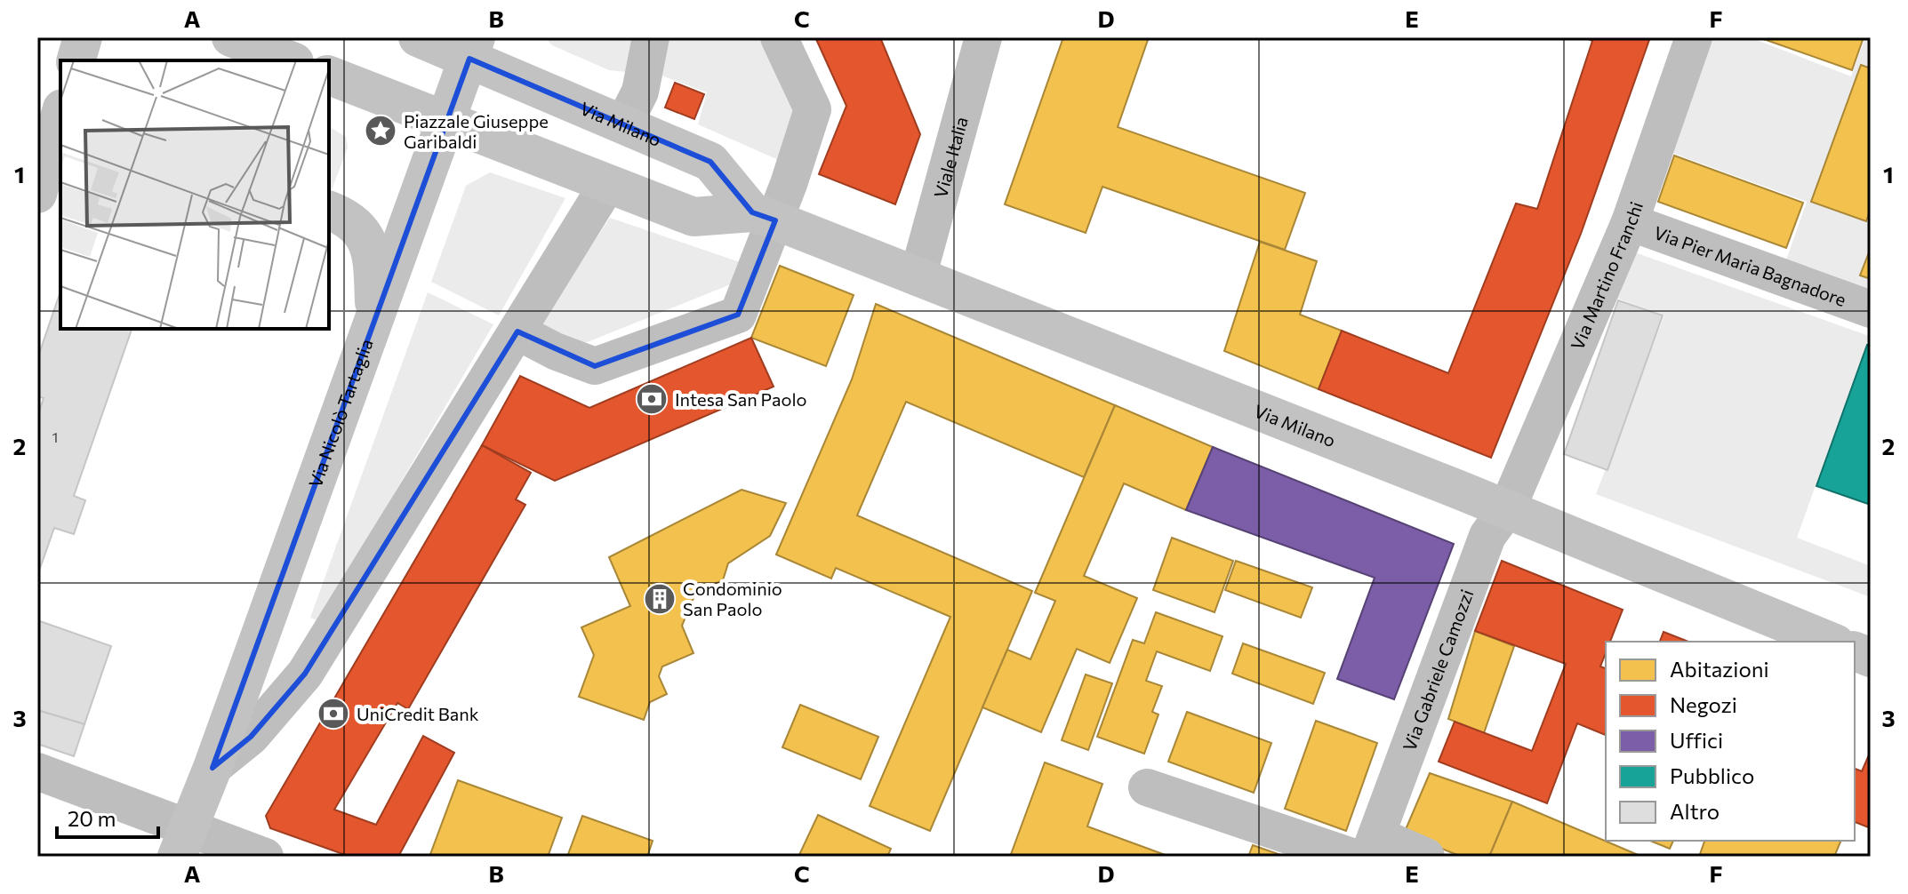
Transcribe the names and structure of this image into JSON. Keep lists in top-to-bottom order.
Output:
{
  "streets": {
    "main road": ["Via Milano", "Via Nicolò Tartaglia"],
    "street": [
      "Viale Italia",
      "Via Pier Maria Bagnadore",
      "Via Martino Franchi",
      "Via Gabriele Camozzi"
    ]
  },
  "crossings": [
    ["Via Milano", "Viale Italia"],
    ["Via Milano", "Via Martino Franchi"],
    ["Via Milano", "Via Nicolò Tartaglia"],
    ["Via Milano", "Via Gabriele Camozzi"],
    ["Via Pier Maria Bagnadore", "Via Martino Franchi"],
    ["Via Martino Franchi", "Via Gabriele Camozzi"]
  ],
  "places": {
    "place": ["Piazzale Giuseppe Garibaldi"],
    "bank": ["Intesa San Paolo", "UniCredit Bank"],
    "building": ["Condominio San Paolo"]
  },
  "house_numbers": ["1"],
  "legend": [
    "Abitazioni",
    "Negozi",
    "Uffici",
    "Pubblico",
    "Altro"
  ],
  "scale_bar": "20 m",
  "grid": {
    "columns": [
      "A",
      "B",
      "C",
      "D",
      "E",
      "F"
    ],
    "rows": ["1", "2", "3"]
  }
}
